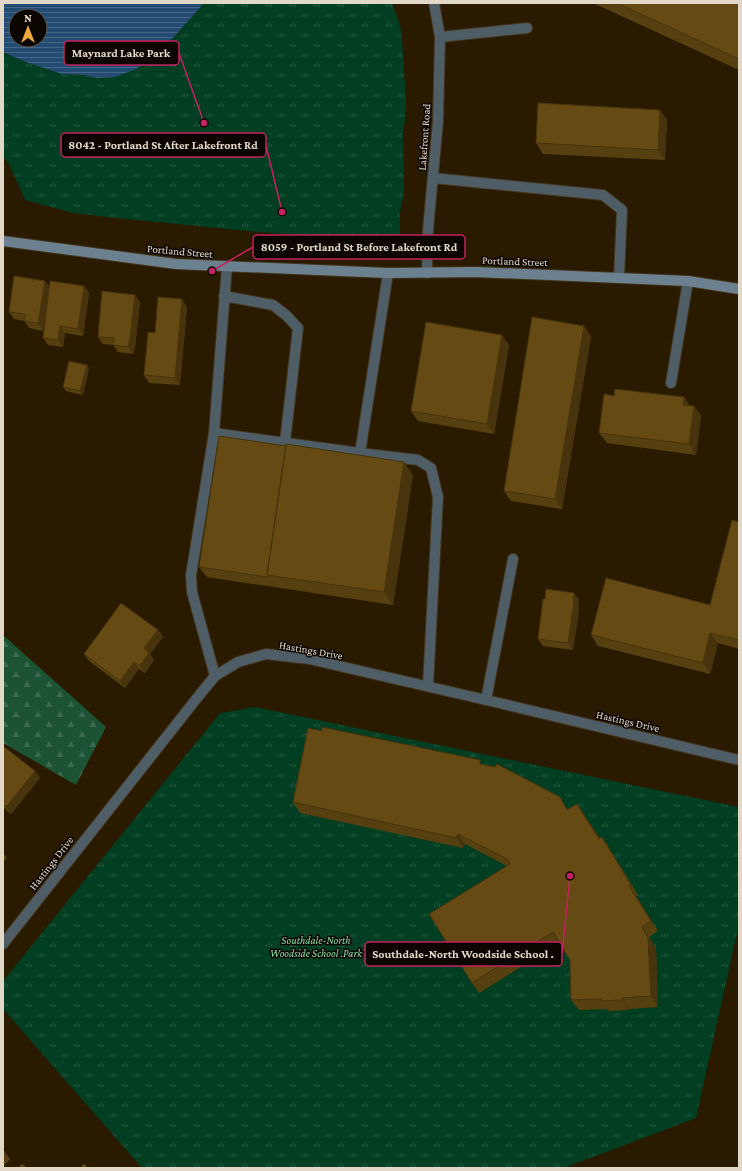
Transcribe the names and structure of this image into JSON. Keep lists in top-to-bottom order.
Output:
{
  "streets": {
    "main road": ["Portland Street"],
    "street": ["Lakefront Road", "Hastings Drive"]
  },
  "crossings": [
    ["Lakefront Road", "Portland Street"]
  ],
  "parks": ["Southdale-North Woodside School .Park"],
  "places": [
    "Maynard Lake Park",
    "8042 - Portland St After Lakefront Rd",
    "8059 - Portland St Before Lakefront Rd",
    "Southdale-North Woodside School ."
  ],
  "north": "top"
}
